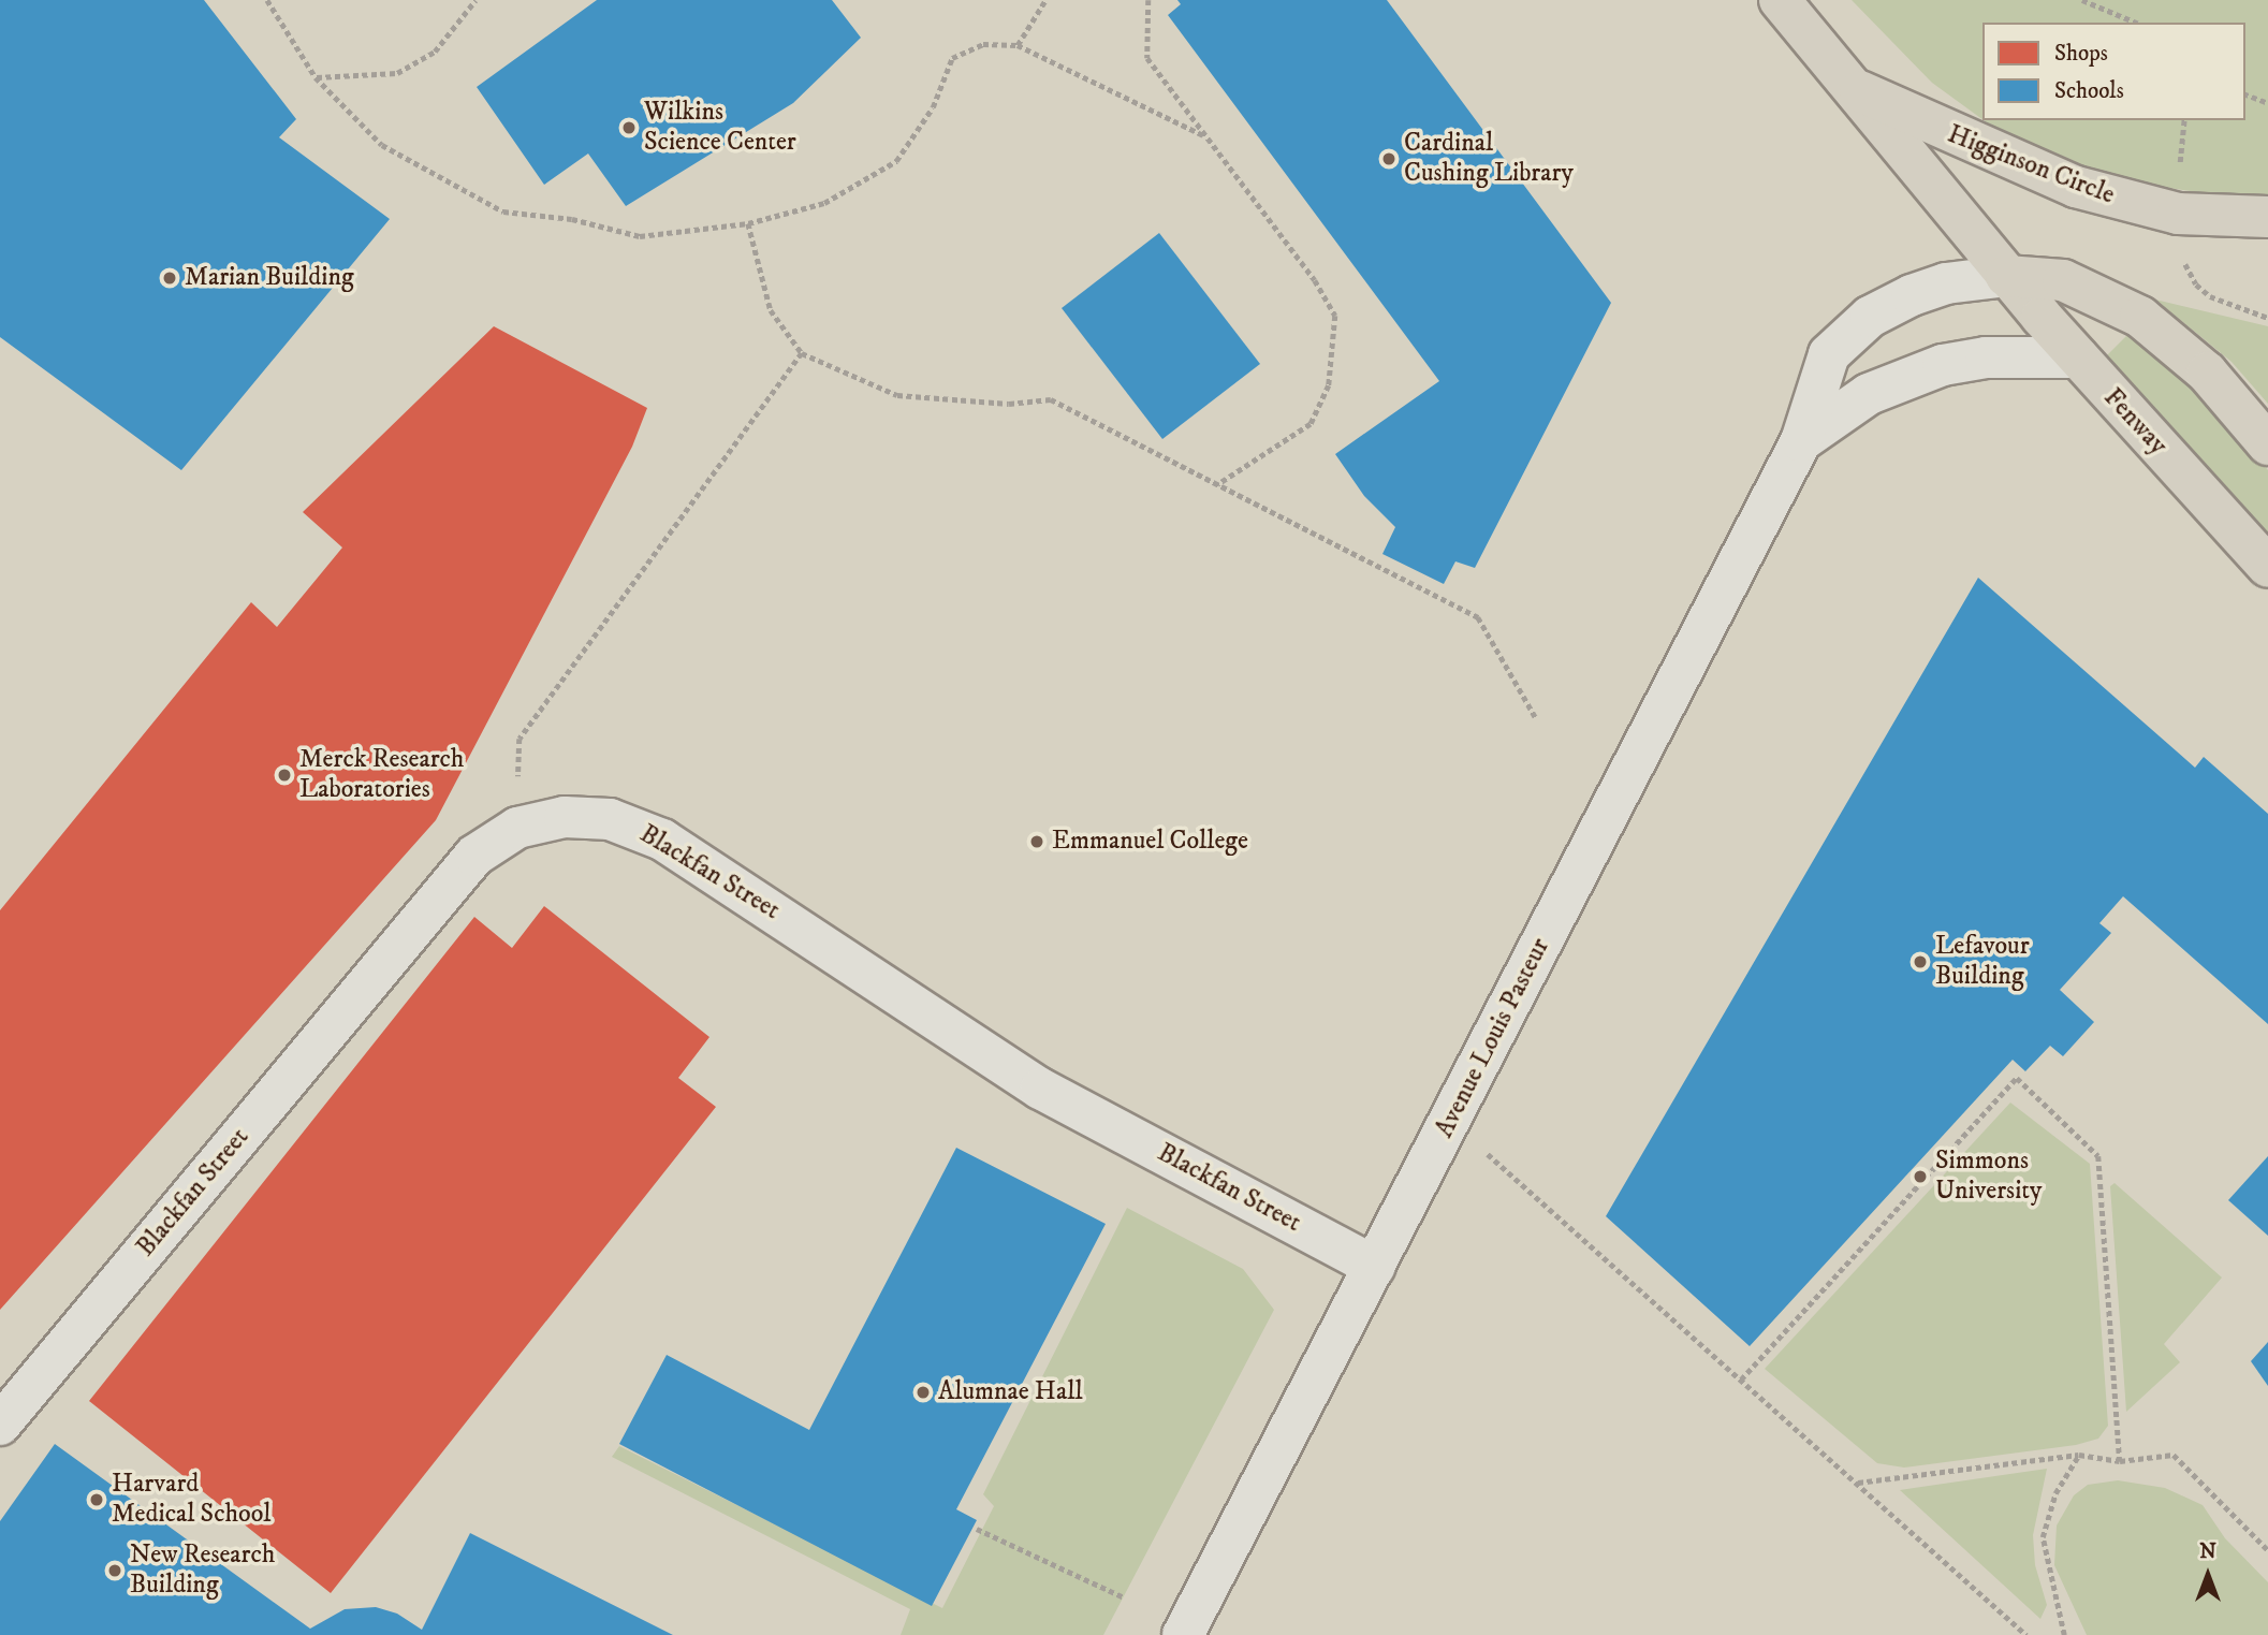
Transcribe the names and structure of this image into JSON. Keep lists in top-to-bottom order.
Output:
{
  "streets": {
    "main road": [
      "Higginson Circle",
      "Fenway",
      "Blackfan Street",
      "Avenue Louis Pasteur"
    ]
  },
  "crossings": [
    ["Higginson Circle", "Fenway"],
    ["Fenway", "Avenue Louis Pasteur"],
    ["Blackfan Street", "Avenue Louis Pasteur"]
  ],
  "places": [
    "Wilkins Science Center",
    "Cardinal Cushing Library",
    "Marian Building",
    "Merck Research Laboratories",
    "Emmanuel College",
    "Lefavour Building",
    "Simmons University",
    "Alumnae Hall",
    "Harvard Medical School",
    "New Research Building"
  ],
  "legend": ["Shops", "Schools"],
  "north": "top"
}
